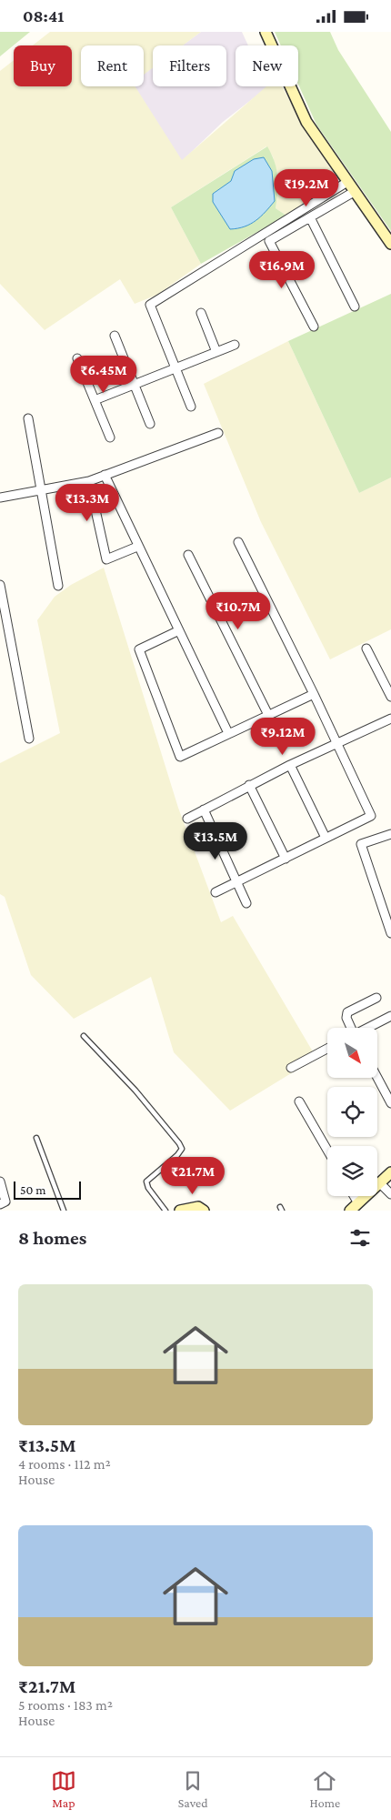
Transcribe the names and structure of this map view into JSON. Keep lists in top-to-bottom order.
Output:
{
  "scale_bar": "50 m",
  "north": "bottom right",
  "page": {
    "status": "08:41",
    "chip": [
      "Buy",
      "Rent",
      "Filters",
      "New"
    ],
    "price": [
      "₹19.2M",
      "₹16.9M",
      "₹6.45M",
      "₹13.3M",
      "₹10.7M",
      "₹9.12M",
      "₹13.5M",
      "₹21.7M"
    ],
    "scale": "50 m",
    "heading": "8 homes",
    "list": [
      {
        "name": "₹13.5M",
        "note": "4 rooms · 112 m² · House"
      },
      {
        "name": "₹21.7M",
        "note": "5 rooms · 183 m² · House"
      }
    ],
    "tabs": ["Map", "Saved", "Home"]
  }
}
